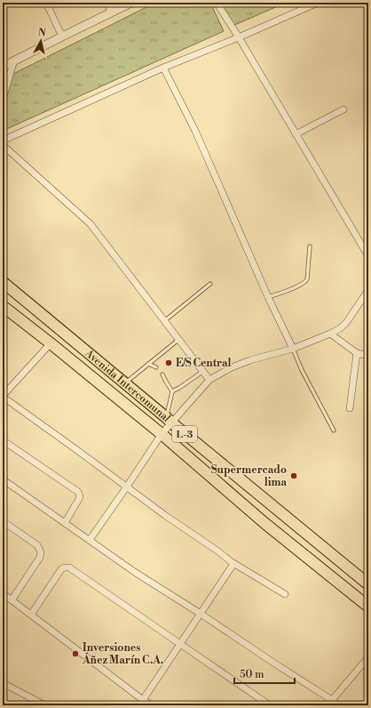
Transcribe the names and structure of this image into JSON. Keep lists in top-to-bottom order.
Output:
{
  "streets": {
    "main road": ["Avenida Intercomunal", "L-3"]
  },
  "places": ["E/S Central", "Supermercado lima", "Inversiones Áñez Marín C.A."],
  "scale_bar": "50 m",
  "north": "top"
}
